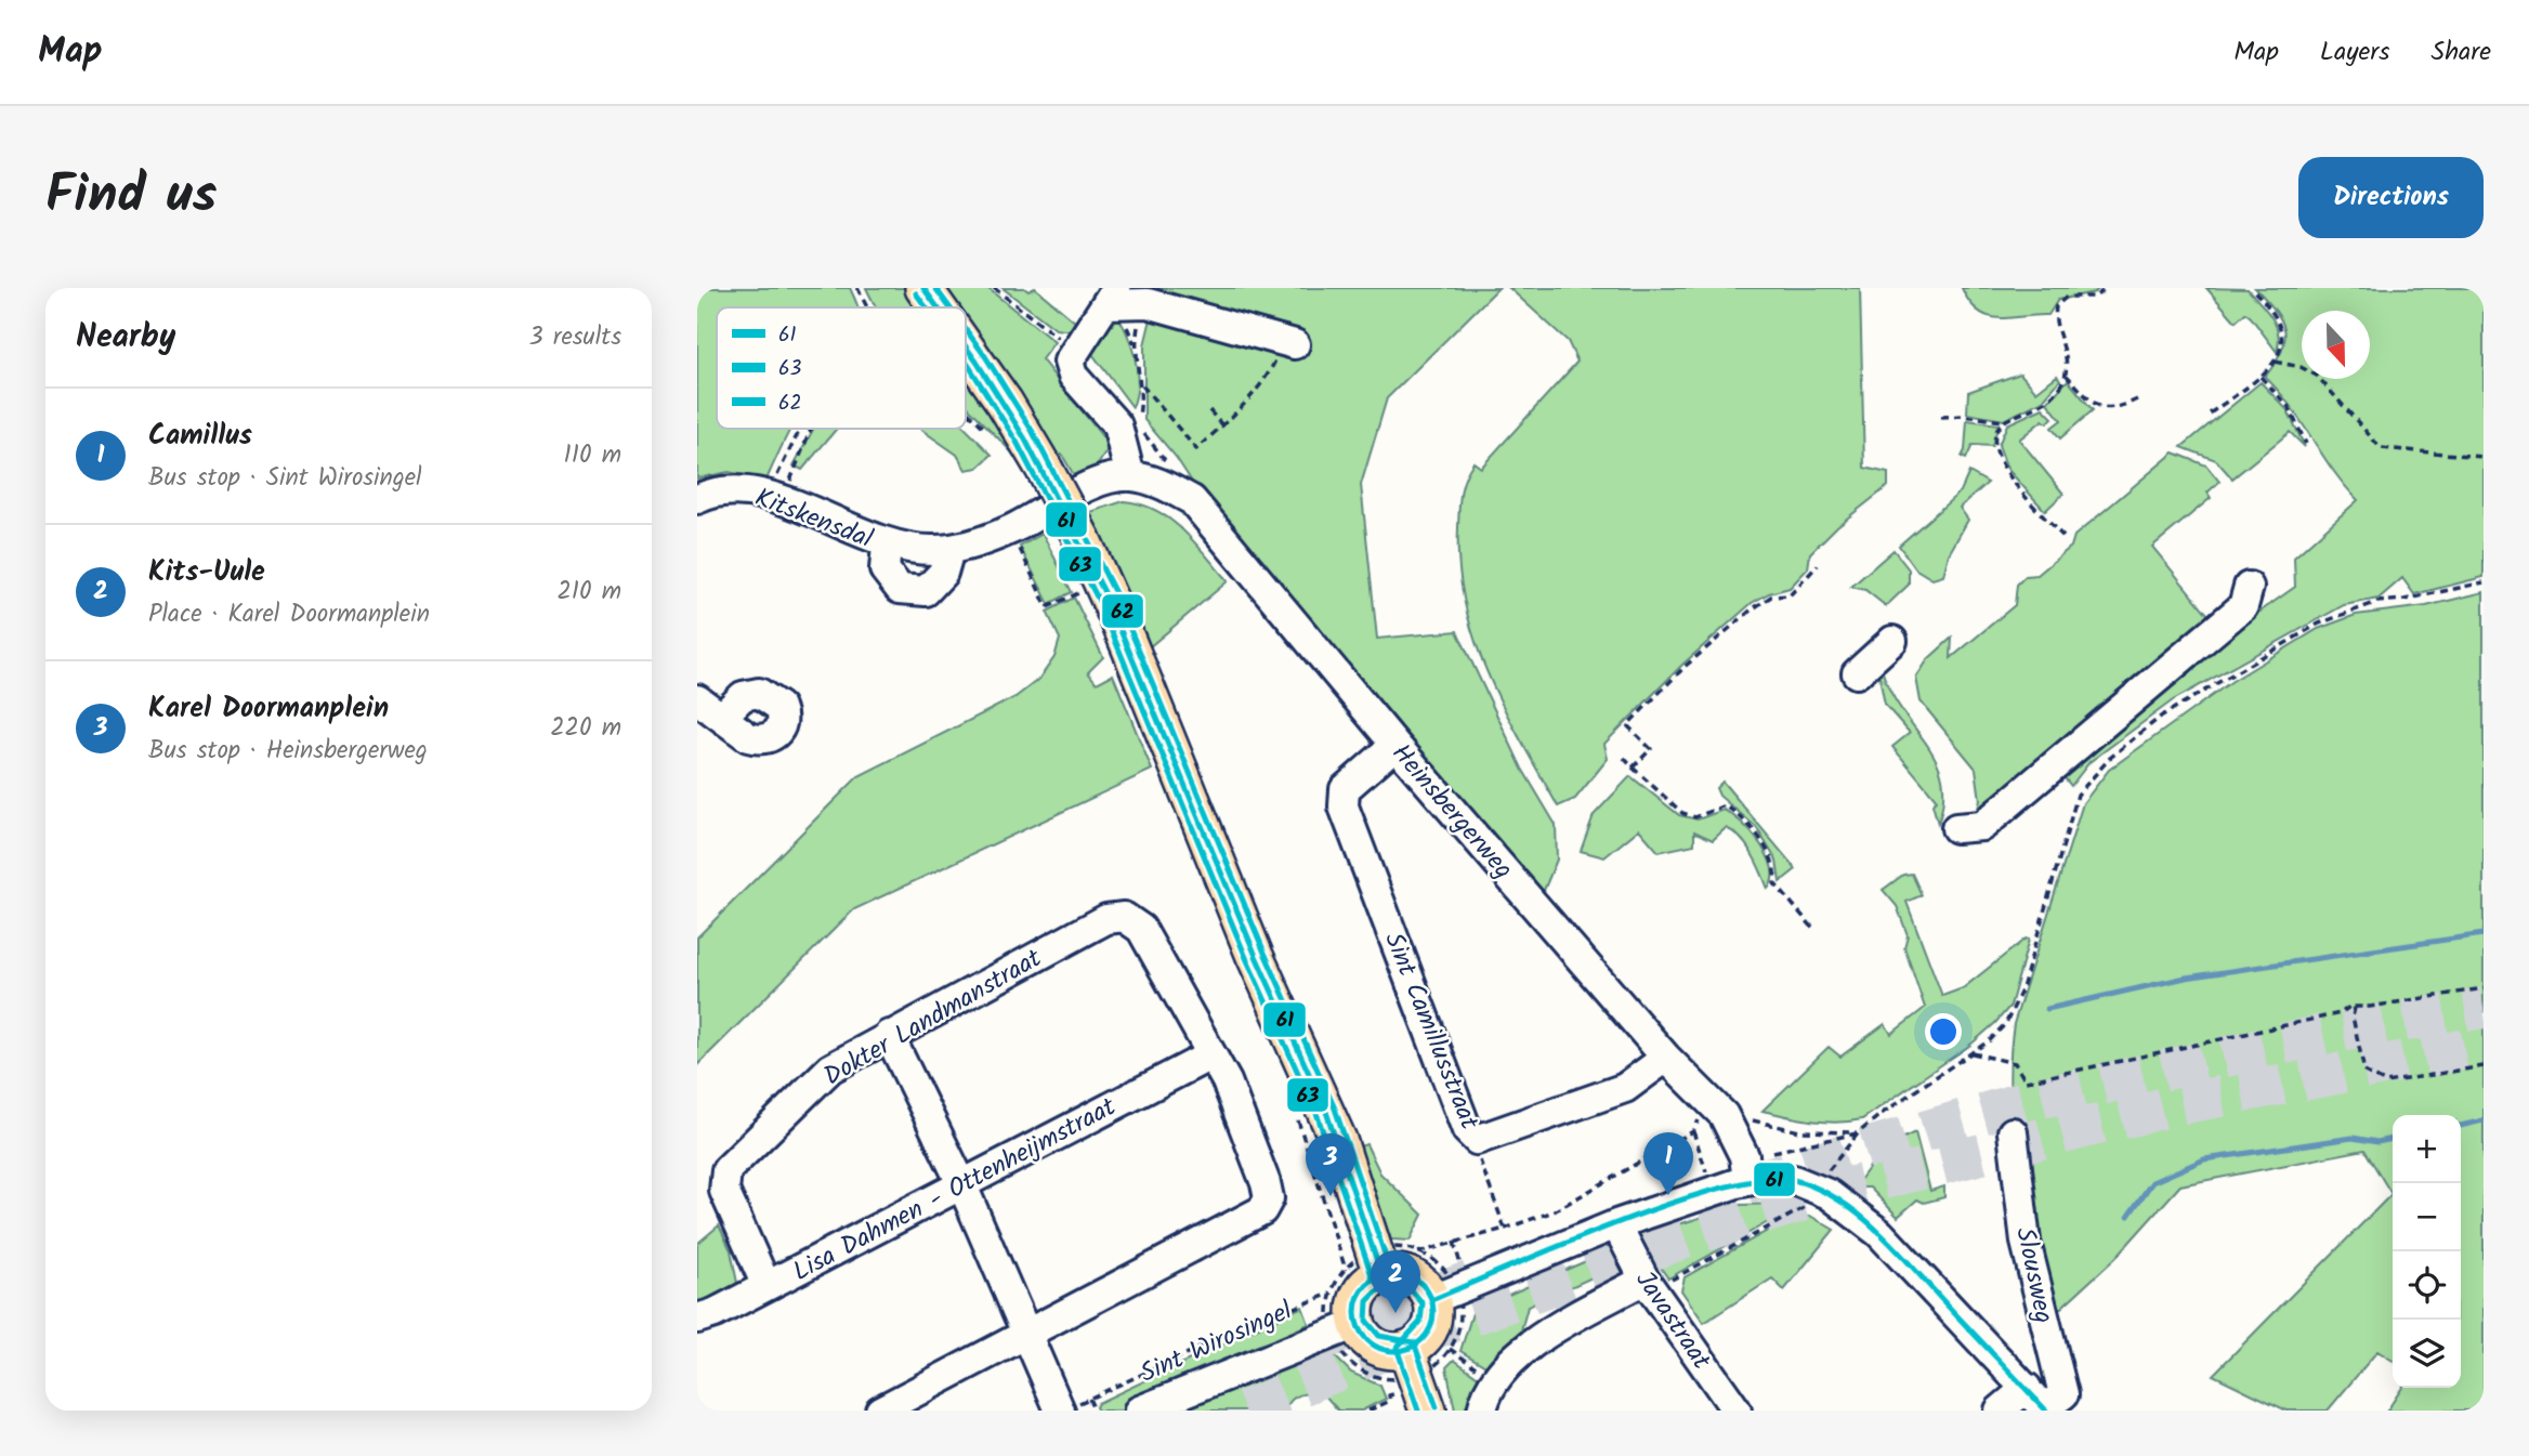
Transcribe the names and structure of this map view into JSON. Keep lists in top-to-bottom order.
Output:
{
  "streets": {
    "street": [
      "Kitskensdal",
      "Heinsbergerweg",
      "Dokter Landmanstraat",
      "Sint Camillusstraat",
      "Lisa Dahmen - Ottenheijmstraat",
      "Slousweg",
      "Javastraat",
      "Sint Wirosingel"
    ]
  },
  "crossings": [
    ["Kitskensdal", "Heinsbergerweg"],
    ["Heinsbergerweg", "Sint Camillusstraat"],
    ["Dokter Landmanstraat", "Lisa Dahmen - Ottenheijmstraat"]
  ],
  "lines": ["transit line 61", "transit line 62", "transit line 63"],
  "legend": ["61", "63", "62"],
  "north": "bottom",
  "page": {
    "header": "Map",
    "nav": ["Map", "Layers", "Share"],
    "title": "Find us",
    "buttons": "Directions",
    "heading": ["Nearby", "3 results"],
    "list": [
      {
        "mark": "1",
        "name": "Camillus",
        "note": "Bus stop · Sint Wirosingel",
        "value": "110 m"
      },
      {
        "mark": "2",
        "name": "Kits-Uule",
        "note": "Place · Karel Doormanplein",
        "value": "210 m"
      },
      {
        "mark": "3",
        "name": "Karel Doormanplein",
        "note": "Bus stop · Heinsbergerweg",
        "value": "220 m"
      }
    ],
    "map_buttons": ["+", "−"],
    "pins": ["1", "3", "2"]
  }
}
